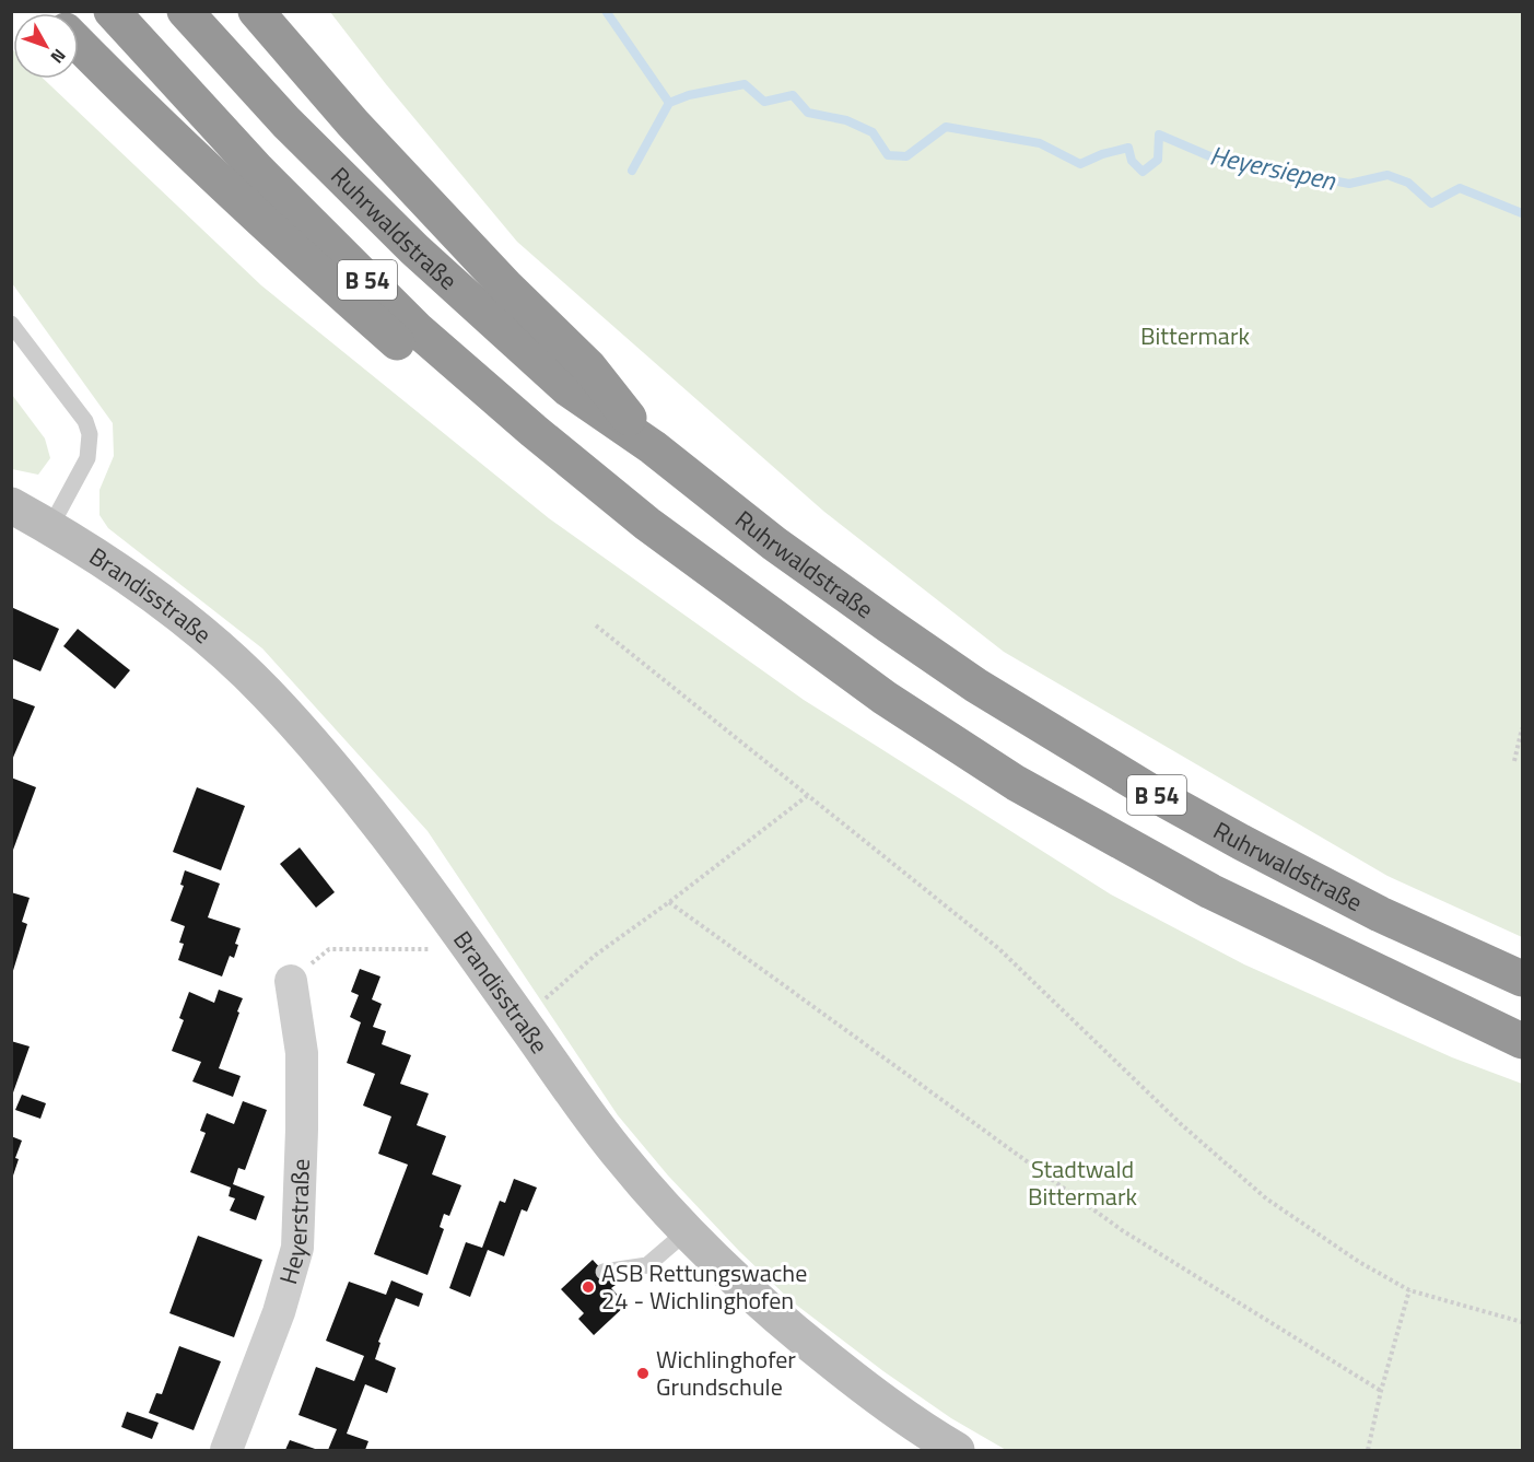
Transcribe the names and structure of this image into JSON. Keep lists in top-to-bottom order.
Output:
{
  "streets": {
    "highway": ["Ruhrwaldstraße", "B 54"],
    "street": ["Brandisstraße", "Heyerstraße"]
  },
  "water": ["Heyersiepen"],
  "parks": ["Bittermark", "Stadtwald Bittermark"],
  "places": ["ASB Rettungswache 24 - Wichlinghofen", "Wichlinghofer Grundschule"],
  "north": "bottom right"
}
